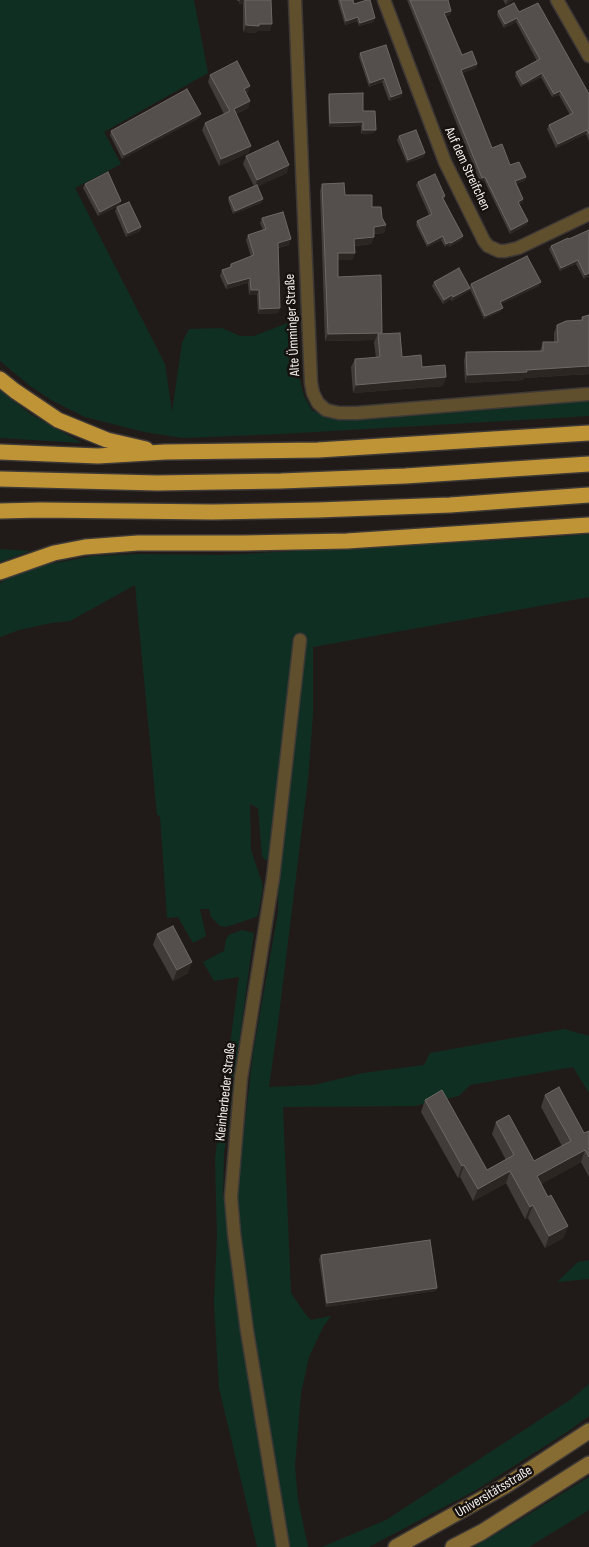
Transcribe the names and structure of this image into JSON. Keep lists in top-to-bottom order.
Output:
{
  "streets": {
    "main road": ["Universitätsstraße"],
    "street": ["Auf dem Streifchen", "Alte Ümminger Straße", "Kleinherbeder Straße"]
  }
}
